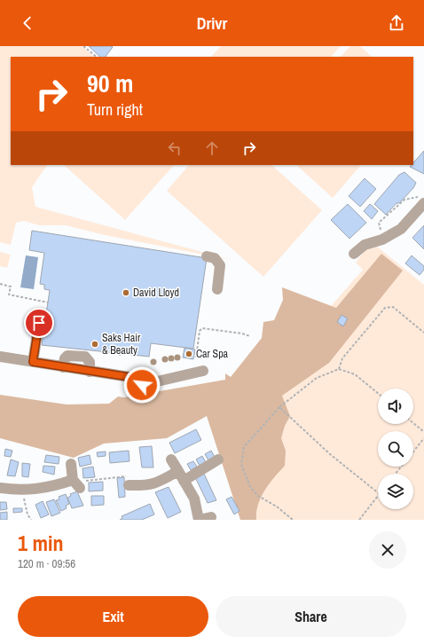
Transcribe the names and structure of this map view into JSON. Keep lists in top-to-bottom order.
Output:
{
  "places": ["David Lloyd", "Saks Hair & Beauty", "Car Spa"],
  "page": {
    "header": "Drivr",
    "turn": ["90 m", "Turn right"],
    "heading": ["1 min", "120 m · 09:56"],
    "buttons": ["Exit", "Share"]
  }
}
